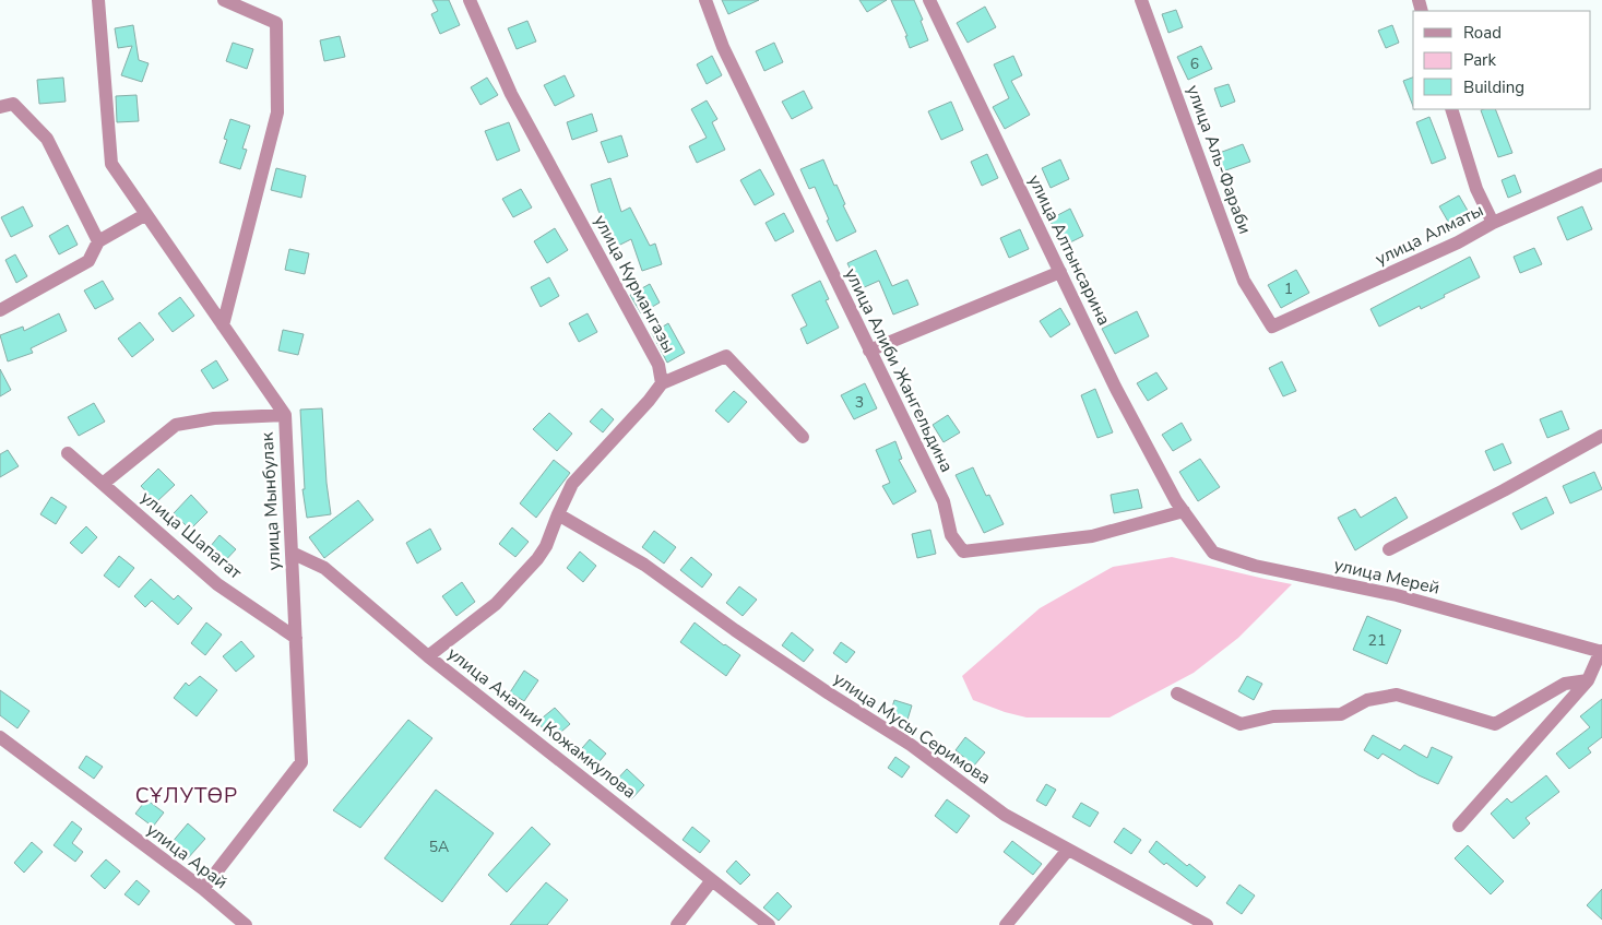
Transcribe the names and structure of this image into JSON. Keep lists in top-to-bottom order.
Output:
{
  "streets": {
    "street": [
      "улица Аль-Фараби",
      "улица Алматы",
      "улица Алтынсарина",
      "улица Курмангазы",
      "улица Алиби Жангельдина",
      "улица Мынбулак",
      "улица Шапагат",
      "улица Мерей",
      "улица Анапии Кожамкулова",
      "улица Мусы Серимова",
      "улица Арай"
    ]
  },
  "crossings": [
    ["улица Аль-Фараби", "улица Алматы"],
    ["улица Алтынсарина", "улица Алиби Жангельдина"],
    ["улица Алтынсарина", "улица Мерей"],
    ["улица Алиби Жангельдина", "улица Мерей"],
    ["улица Мынбулак", "улица Шапагат"],
    ["улица Мынбулак", "улица Анапии Кожамкулова"],
    ["улица Мынбулак", "улица Арай"]
  ],
  "districts": ["СҰЛУТӨР"],
  "house_numbers": [
    "6",
    "1",
    "3",
    "21",
    "5А"
  ],
  "legend": ["Road", "Park", "Building"]
}
